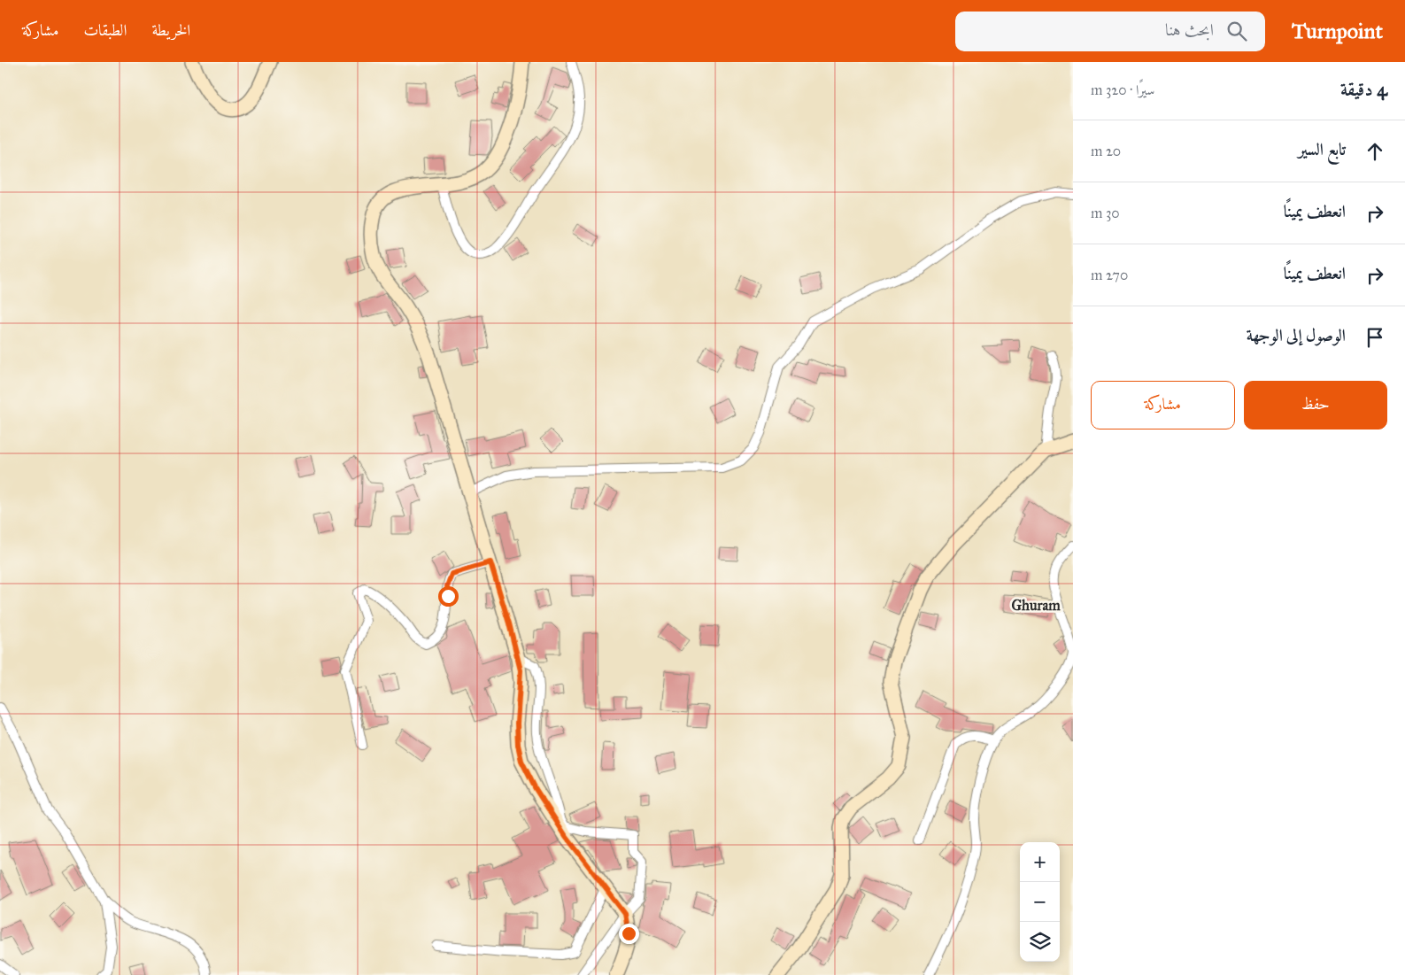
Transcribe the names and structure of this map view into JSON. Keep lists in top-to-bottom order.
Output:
{
  "districts": ["Ghuram"],
  "page": {
    "header": "Turnpoint",
    "search": "ابحث هنا",
    "nav": ["الخريطة", "الطبقات", "مشاركة"],
    "heading": ["4 دقيقة", "سيرًا · 320 m"],
    "list": [
      ["تابع السير", "20 m"],
      ["انعطف يمينًا", "30 m"],
      ["انعطف يمينًا", "270 m"],
      "الوصول إلى الوجهة"
    ],
    "buttons": ["حفظ", "مشاركة"],
    "map_buttons": ["+", "−"]
  }
}
